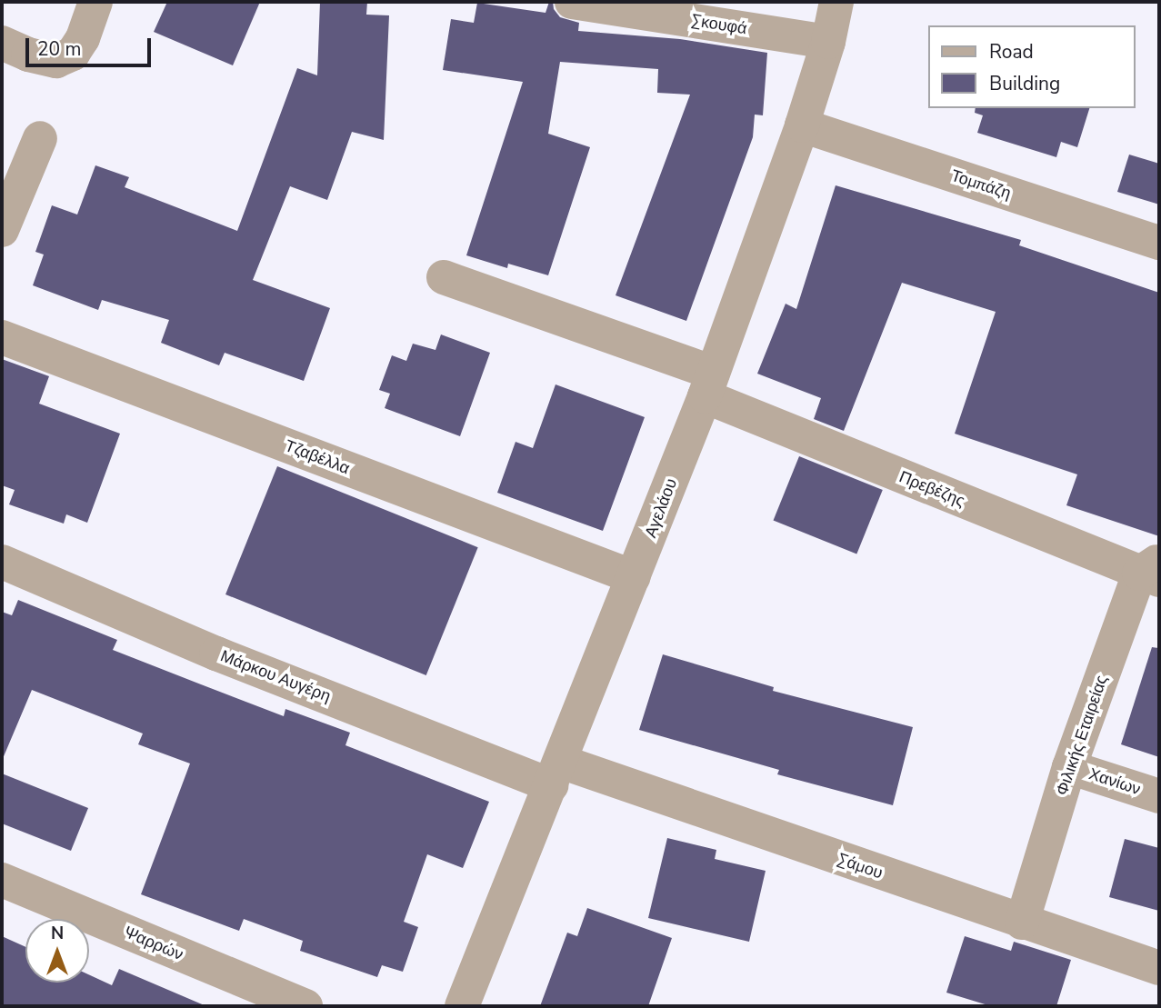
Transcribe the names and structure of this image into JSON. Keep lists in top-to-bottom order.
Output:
{
  "streets": {
    "street": [
      "Σκουφά",
      "Τομπάζη",
      "Τζαβέλλα",
      "Πρεβέζης",
      "Αγελάου",
      "Μάρκου Αυγέρη",
      "Φιλικής Εταιρείας",
      "Χανίων",
      "Σάμου",
      "Ψαρρών"
    ]
  },
  "crossings": [
    ["Σκουφά", "Αγελάου"],
    ["Τομπάζη", "Αγελάου"],
    ["Τζαβέλλα", "Αγελάου"],
    ["Πρεβέζης", "Αγελάου"],
    ["Πρεβέζης", "Φιλικής Εταιρείας"],
    ["Αγελάου", "Μάρκου Αυγέρη"],
    ["Αγελάου", "Σάμου"],
    ["Μάρκου Αυγέρη", "Σάμου"],
    ["Φιλικής Εταιρείας", "Χανίων"],
    ["Φιλικής Εταιρείας", "Σάμου"]
  ],
  "legend": ["Road", "Building"],
  "scale_bar": "20 m",
  "north": "top"
}
